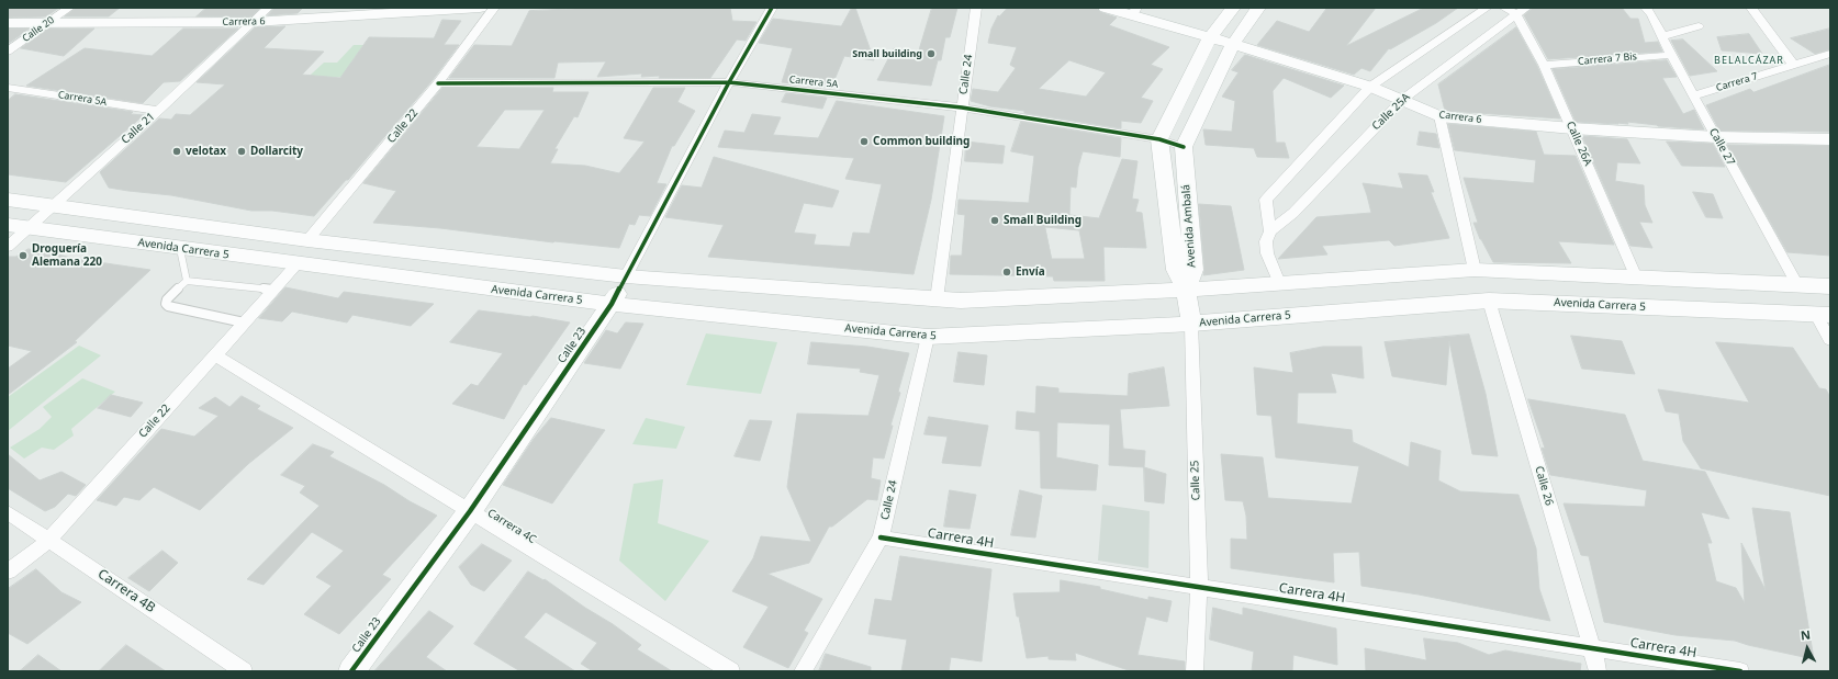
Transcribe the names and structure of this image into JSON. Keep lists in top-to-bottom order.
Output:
{
  "streets": {
    "main road": [
      "Carrera 6",
      "Avenida Ambalá",
      "Avenida Carrera 5",
      "Calle 23",
      "Calle 25"
    ],
    "street": [
      "Calle 20",
      "Carrera 7 Bis",
      "Calle 24",
      "Carrera 5A",
      "Carrera 7",
      "Calle 25A",
      "Calle 22",
      "Calle 21",
      "Calle 26A",
      "Calle 27",
      "Calle 26",
      "Carrera 4C",
      "Carrera 4H",
      "Carrera 4B"
    ]
  },
  "crossings": [
    ["Carrera 6", "Calle 20"],
    ["Carrera 6", "Calle 25A"],
    ["Carrera 6", "Calle 21"],
    ["Carrera 6", "Calle 26A"],
    ["Carrera 6", "Calle 27"],
    ["Carrera 6", "Avenida Ambalá"],
    ["Carrera 7 Bis", "Calle 26A"],
    ["Carrera 7 Bis", "Calle 27"],
    ["Calle 24", "Carrera 5A"],
    ["Calle 24", "Avenida Carrera 5"],
    ["Calle 24", "Carrera 4H"],
    ["Carrera 5A", "Calle 22"],
    ["Carrera 5A", "Calle 21"],
    ["Carrera 5A", "Avenida Ambalá"],
    ["Carrera 5A", "Calle 23"],
    ["Carrera 7", "Calle 27"],
    ["Calle 25A", "Calle 26A"],
    ["Calle 22", "Avenida Carrera 5"],
    ["Calle 22", "Carrera 4C"],
    ["Calle 22", "Carrera 4B"],
    ["Calle 21", "Avenida Carrera 5"],
    ["Avenida Ambalá", "Calle 25"],
    ["Avenida Carrera 5", "Calle 23"],
    ["Avenida Carrera 5", "Calle 25"],
    ["Avenida Carrera 5", "Calle 26"],
    ["Calle 23", "Carrera 4C"],
    ["Calle 25", "Carrera 4H"],
    ["Calle 26", "Carrera 4H"]
  ],
  "districts": ["BELALCÁZAR"],
  "places": [
    "Small building",
    "Common building",
    "velotax",
    "Dollarcity",
    "Small Building",
    "Droguería Alemana 220",
    "Envía"
  ],
  "north": "top"
}
